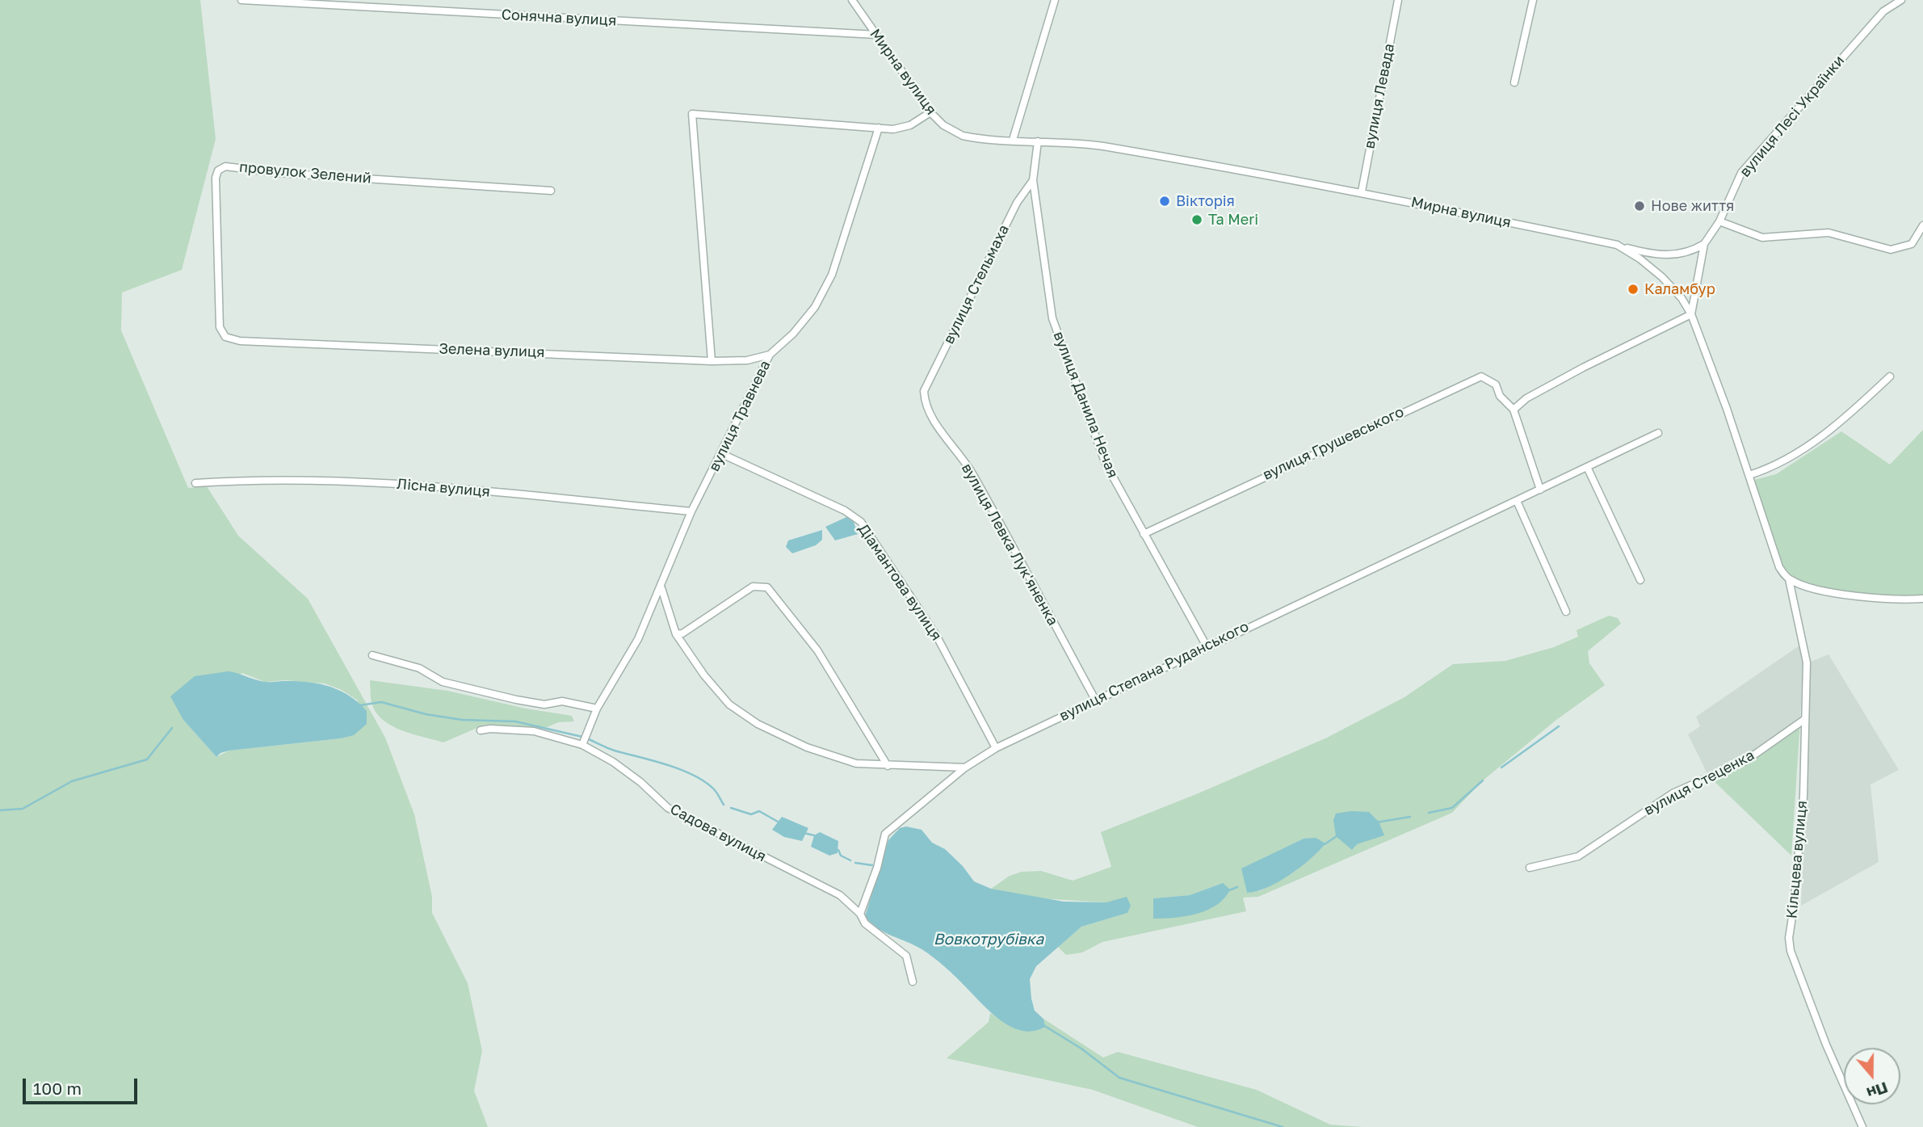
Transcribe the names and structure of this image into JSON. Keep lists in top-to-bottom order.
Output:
{
  "streets": {
    "street": [
      "Сонячна вулиця",
      "Мирна вулиця",
      "вулиця Левада",
      "вулиця Лесі Українки",
      "провулок Зелений",
      "вулиця Стельмаха",
      "Зелена вулиця",
      "вулиця Данила Нечая",
      "вулиця Травнева",
      "вулиця Грушевського",
      "Лісна вулиця",
      "вулиця Левка Лук'яненка",
      "Діамантова вулиця",
      "вулиця Степана Руданського",
      "вулиця Стеценка",
      "Садова вулиця",
      "Кільцева вулиця"
    ]
  },
  "crossings": [
    ["Сонячна вулиця", "Мирна вулиця"],
    ["Мирна вулиця", "вулиця Левада"],
    ["Мирна вулиця", "вулиця Лесі Українки"],
    ["Мирна вулиця", "вулиця Данила Нечая"],
    ["Мирна вулиця", "Кільцева вулиця"],
    ["провулок Зелений", "Зелена вулиця"],
    ["вулиця Стельмаха", "вулиця Данила Нечая"],
    ["вулиця Стельмаха", "вулиця Левка Лук'яненка"],
    ["Зелена вулиця", "вулиця Травнева"],
    ["вулиця Данила Нечая", "вулиця Грушевського"],
    ["вулиця Данила Нечая", "вулиця Степана Руданського"],
    ["вулиця Травнева", "Лісна вулиця"],
    ["вулиця Травнева", "Діамантова вулиця"],
    ["вулиця Травнева", "Садова вулиця"],
    ["вулиця Грушевського", "вулиця Степана Руданського"],
    ["вулиця Левка Лук'яненка", "вулиця Степана Руданського"],
    ["Діамантова вулиця", "вулиця Степана Руданського"],
    ["вулиця Степана Руданського", "Садова вулиця"],
    ["вулиця Стеценка", "Кільцева вулиця"]
  ],
  "water": ["Вовкотрубівка"],
  "places": [
    "Вікторія",
    "Нове життя",
    "Ta Meri",
    "Каламбур"
  ],
  "scale_bar": "100 m",
  "north": "bottom"
}
